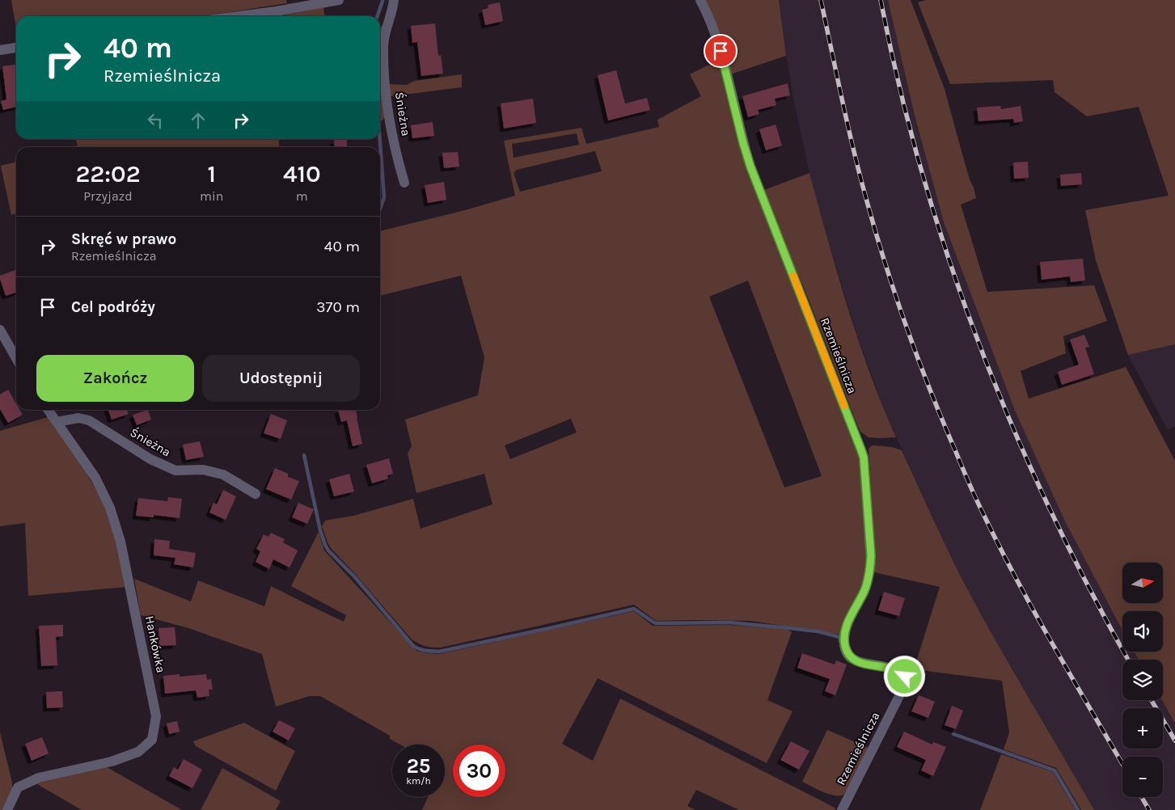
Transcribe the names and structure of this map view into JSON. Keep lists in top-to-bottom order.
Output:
{
  "streets": {
    "street": ["Śnieżna", "Rzemieślnicza", "Hankówka"]
  },
  "crossings": [
    ["Śnieżna", "Hankówka"]
  ],
  "north": "right",
  "page": {
    "turn": ["40 m", "Rzemieślnicza"],
    "eta": [
      "22:02",
      "Przyjazd",
      "1",
      "min",
      "410",
      "m"
    ],
    "list": [
      {
        "name": "Skręć w prawo",
        "note": "Rzemieślnicza",
        "value": "40 m"
      },
      {
        "name": "Cel podróży",
        "value": "370 m"
      }
    ],
    "buttons": ["Zakończ", "Udostępnij"],
    "map_buttons": ["+", "−"],
    "speed": "25 km/h",
    "limit": "30"
  }
}
